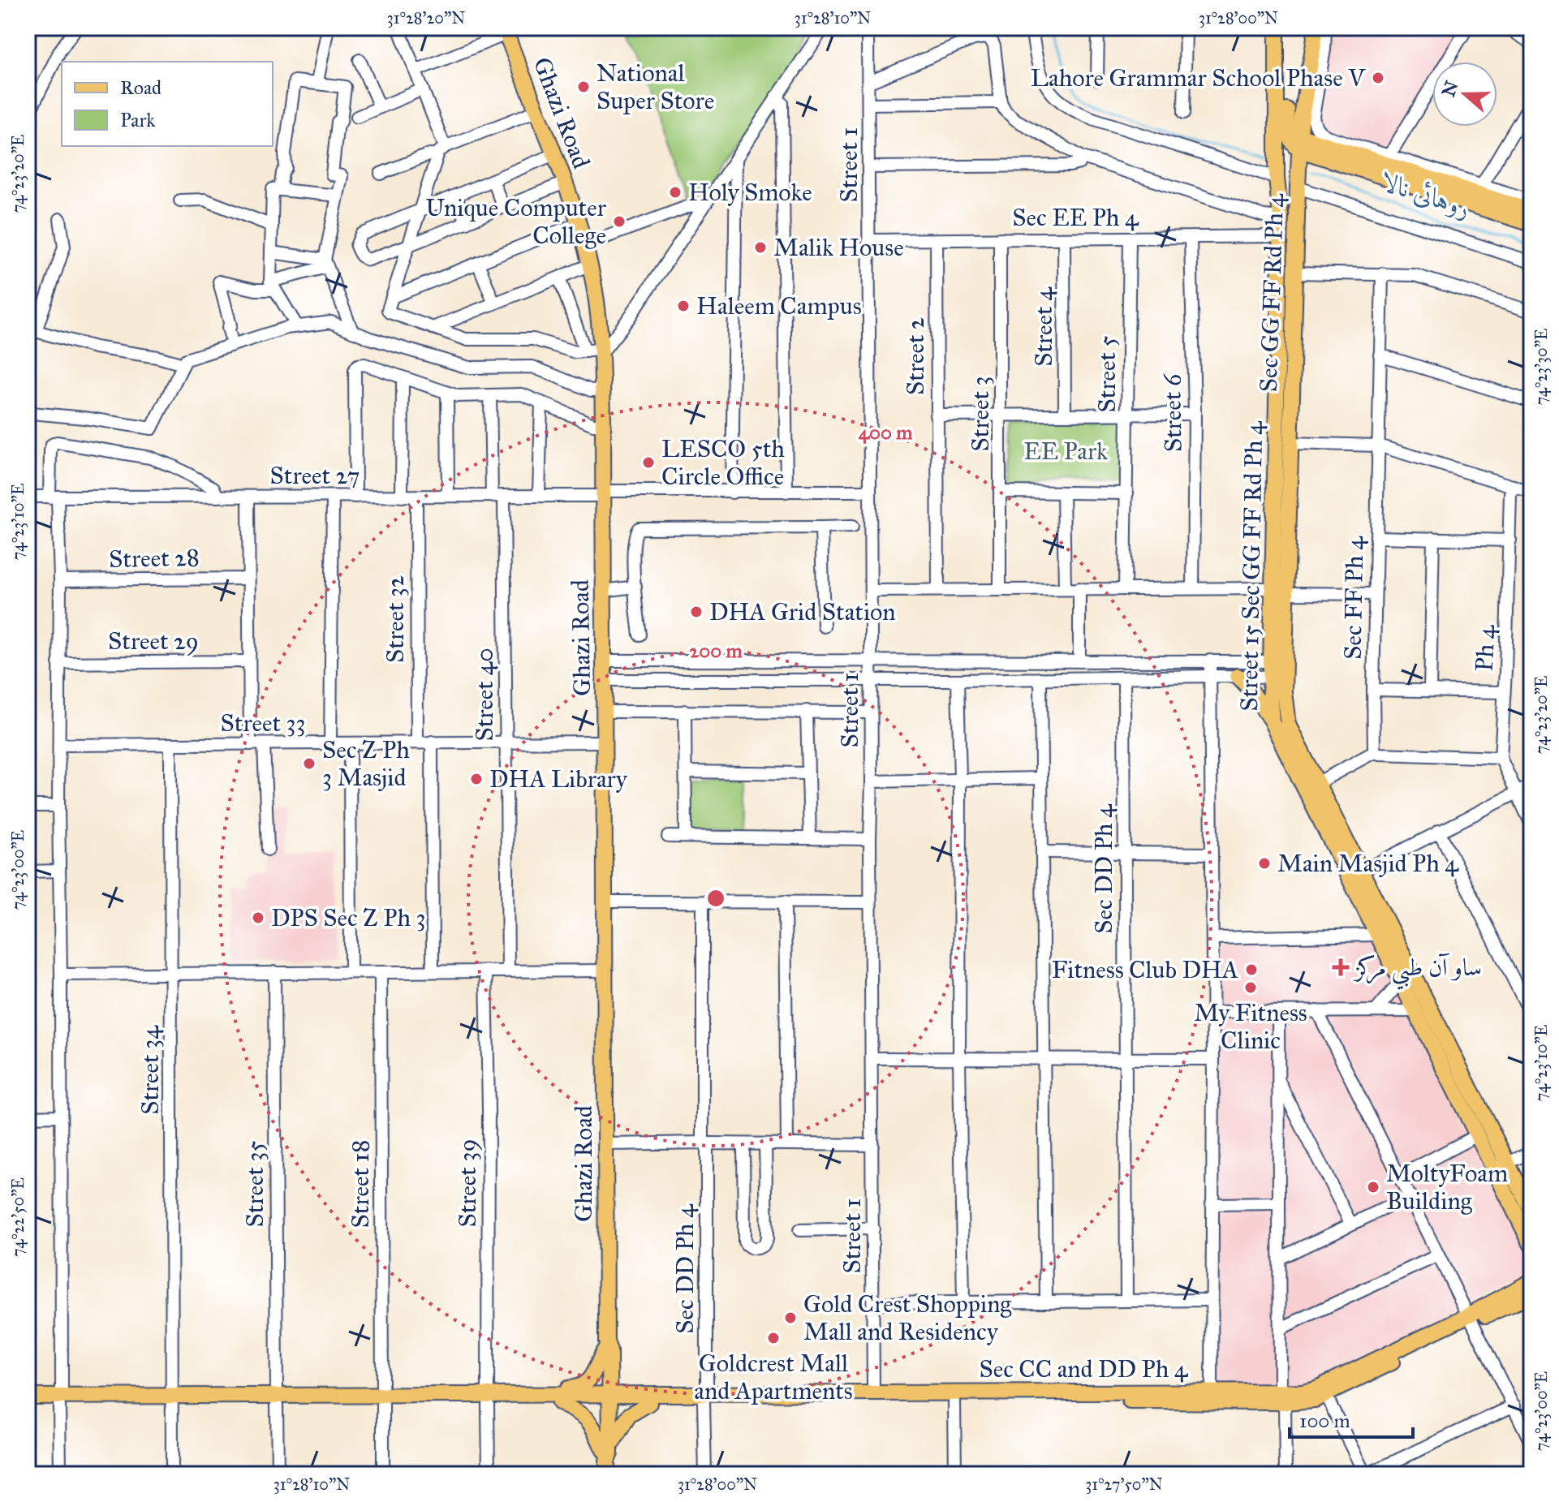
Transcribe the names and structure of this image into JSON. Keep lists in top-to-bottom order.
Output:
{
  "streets": {
    "main road": [
      "Ghazi Road",
      "Sec GG FF Rd Ph 4",
      "Street 15 Sec GG FF Rd Ph 4",
      "Sec CC and DD Ph 4"
    ],
    "street": [
      "Street 1",
      "Sec EE Ph 4",
      "Street 4",
      "Street 2",
      "Street 5",
      "Street 6",
      "Street 3",
      "Street 27",
      "Street 28",
      "Sec FF Ph 4",
      "Street 32",
      "Street 29",
      "Ph 4",
      "Street 40",
      "Street 33",
      "Sec DD Ph 4",
      "Street 34",
      "Street 39",
      "Street 35",
      "Street 18"
    ]
  },
  "crossings": [
    ["Ghazi Road", "Street 27"],
    ["Ghazi Road", "Street 33"],
    ["Ghazi Road", "Sec CC and DD Ph 4"],
    ["Street 1", "Sec EE Ph 4"],
    ["Street 1", "Street 27"],
    ["Street 1", "Sec CC and DD Ph 4"],
    ["Sec EE Ph 4", "Street 4"],
    ["Sec EE Ph 4", "Street 2"],
    ["Sec EE Ph 4", "Street 5"],
    ["Sec EE Ph 4", "Street 6"],
    ["Sec EE Ph 4", "Street 3"],
    ["Sec EE Ph 4", "Street 15 Sec GG FF Rd Ph 4"],
    ["Sec GG FF Rd Ph 4", "Street 15 Sec GG FF Rd Ph 4"],
    ["Street 27", "Street 32"],
    ["Street 27", "Street 40"],
    ["Street 32", "Street 33"],
    ["Street 40", "Street 33"],
    ["Street 33", "Street 34"],
    ["Sec DD Ph 4", "Sec CC and DD Ph 4"],
    ["Street 34", "Sec CC and DD Ph 4"],
    ["Street 39", "Sec CC and DD Ph 4"],
    ["Street 35", "Sec CC and DD Ph 4"],
    ["Street 18", "Sec CC and DD Ph 4"]
  ],
  "water": ["روہائی نالا"],
  "parks": ["EE Park"],
  "places": {
    "other": [
      "Lahore Grammar School Phase V",
      "National Super Store",
      "Holy Smoke",
      "Unique Computer College",
      "Malik House",
      "Haleem Campus",
      "LESCO 5th Circle Office",
      "DHA Grid Station",
      "Sec Z Ph 3 Masjid",
      "DHA Library",
      "Main Masjid Ph 4",
      "DPS Sec Z Ph 3",
      "Fitness Club DHA",
      "My Fitness Clinic",
      "MoltyFoam Building",
      "Gold Crest Shopping Mall and Residency",
      "Goldcrest Mall and Apartments"
    ],
    "health": ["ساو آن طبي مرکز"]
  },
  "legend": ["Road", "Park"],
  "scale_bar": "100 m",
  "north": "left",
  "coordinates": [
    "31°28'20\"N",
    "31°28'10\"N",
    "31°28'00\"N",
    "74°23'20\"E",
    "74°23'30\"E",
    "74°23'10\"E",
    "74°23'00\"E",
    "74°22'50\"E",
    "31°27'50\"N"
  ],
  "rings": ["400 m", "200 m"]
}
